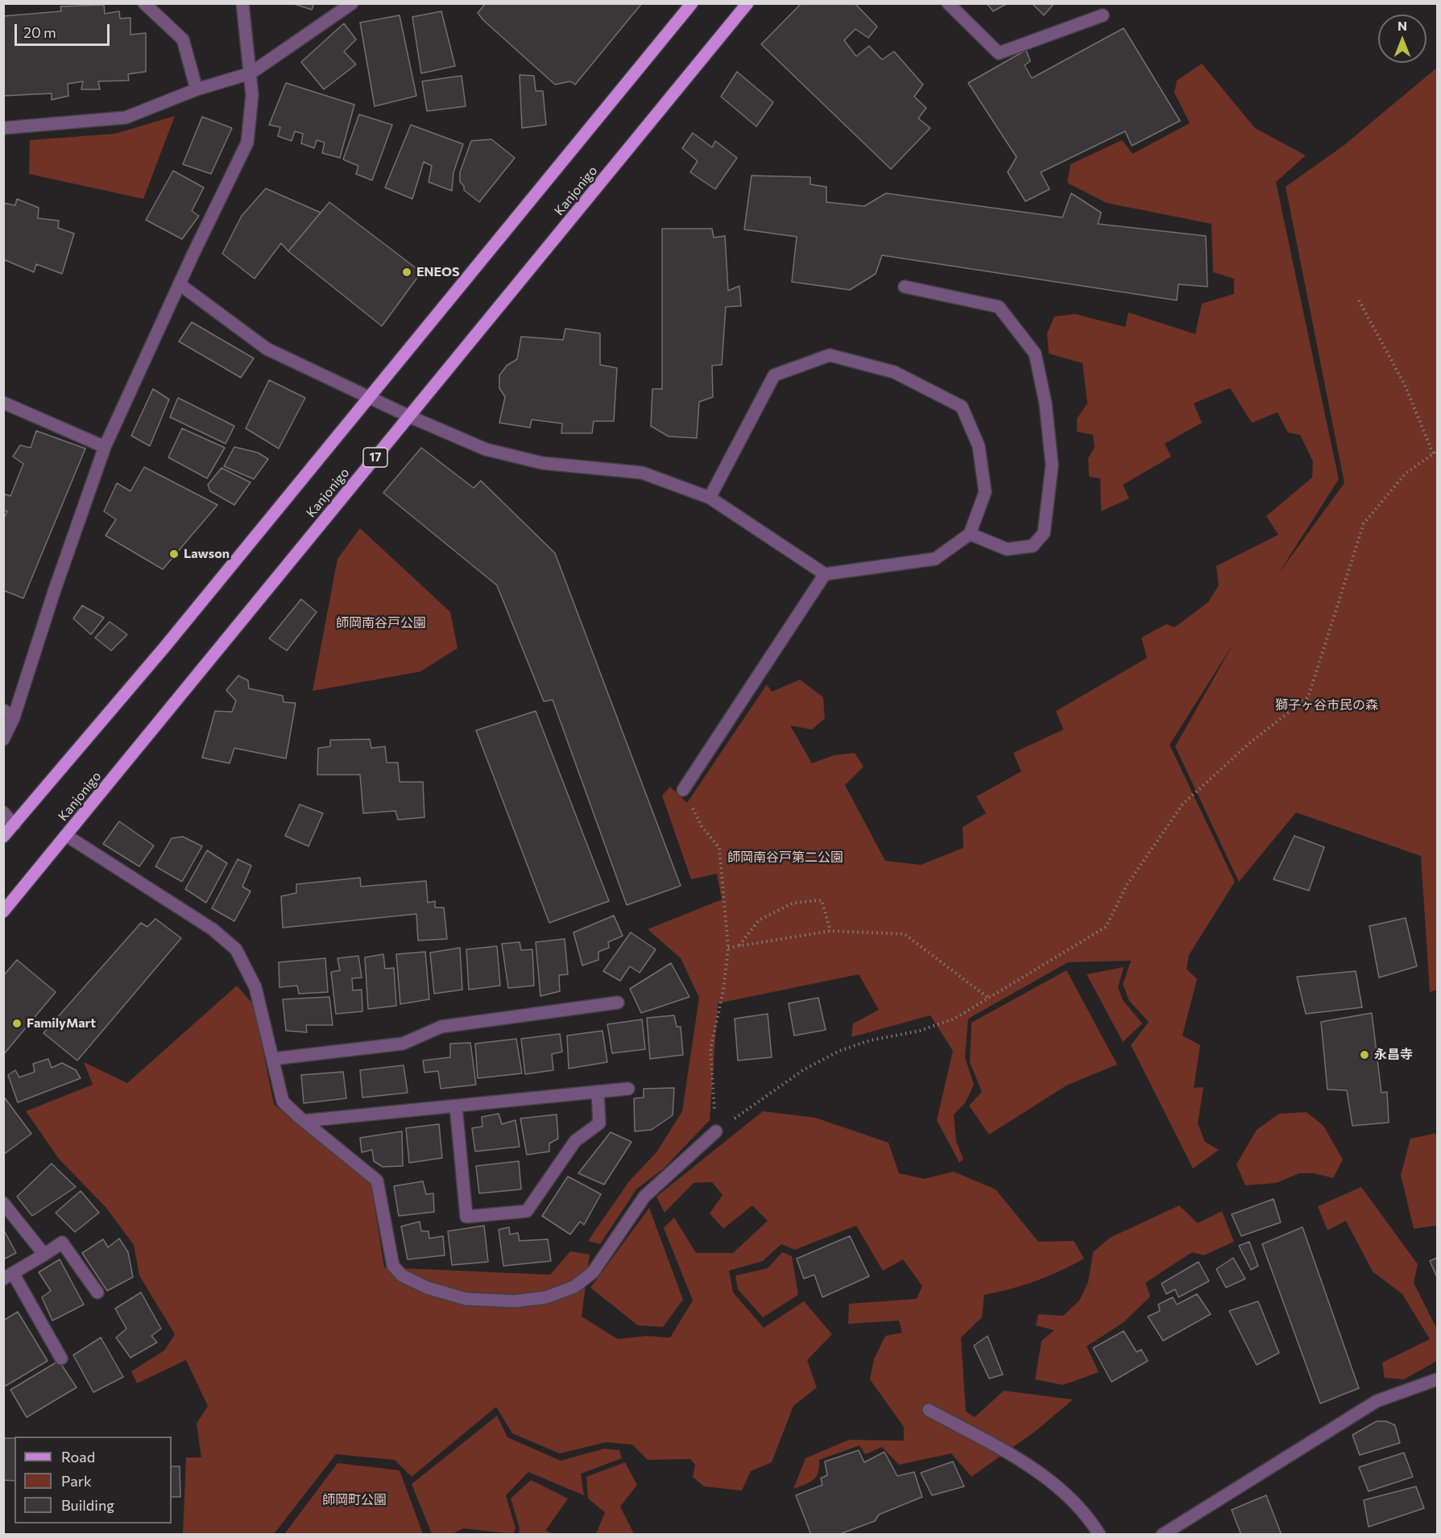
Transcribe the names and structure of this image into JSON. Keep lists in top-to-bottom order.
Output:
{
  "streets": {
    "main road": ["Kanjonigo", "17"]
  },
  "parks": [
    "師岡南谷戸公園",
    "獅子ヶ谷市民の森",
    "師岡南谷戸第二公園",
    "師岡町公園"
  ],
  "places": [
    "ENEOS",
    "Lawson",
    "FamilyMart",
    "永昌寺"
  ],
  "legend": ["Road", "Park", "Building"],
  "scale_bar": "20 m",
  "north": "top"
}
